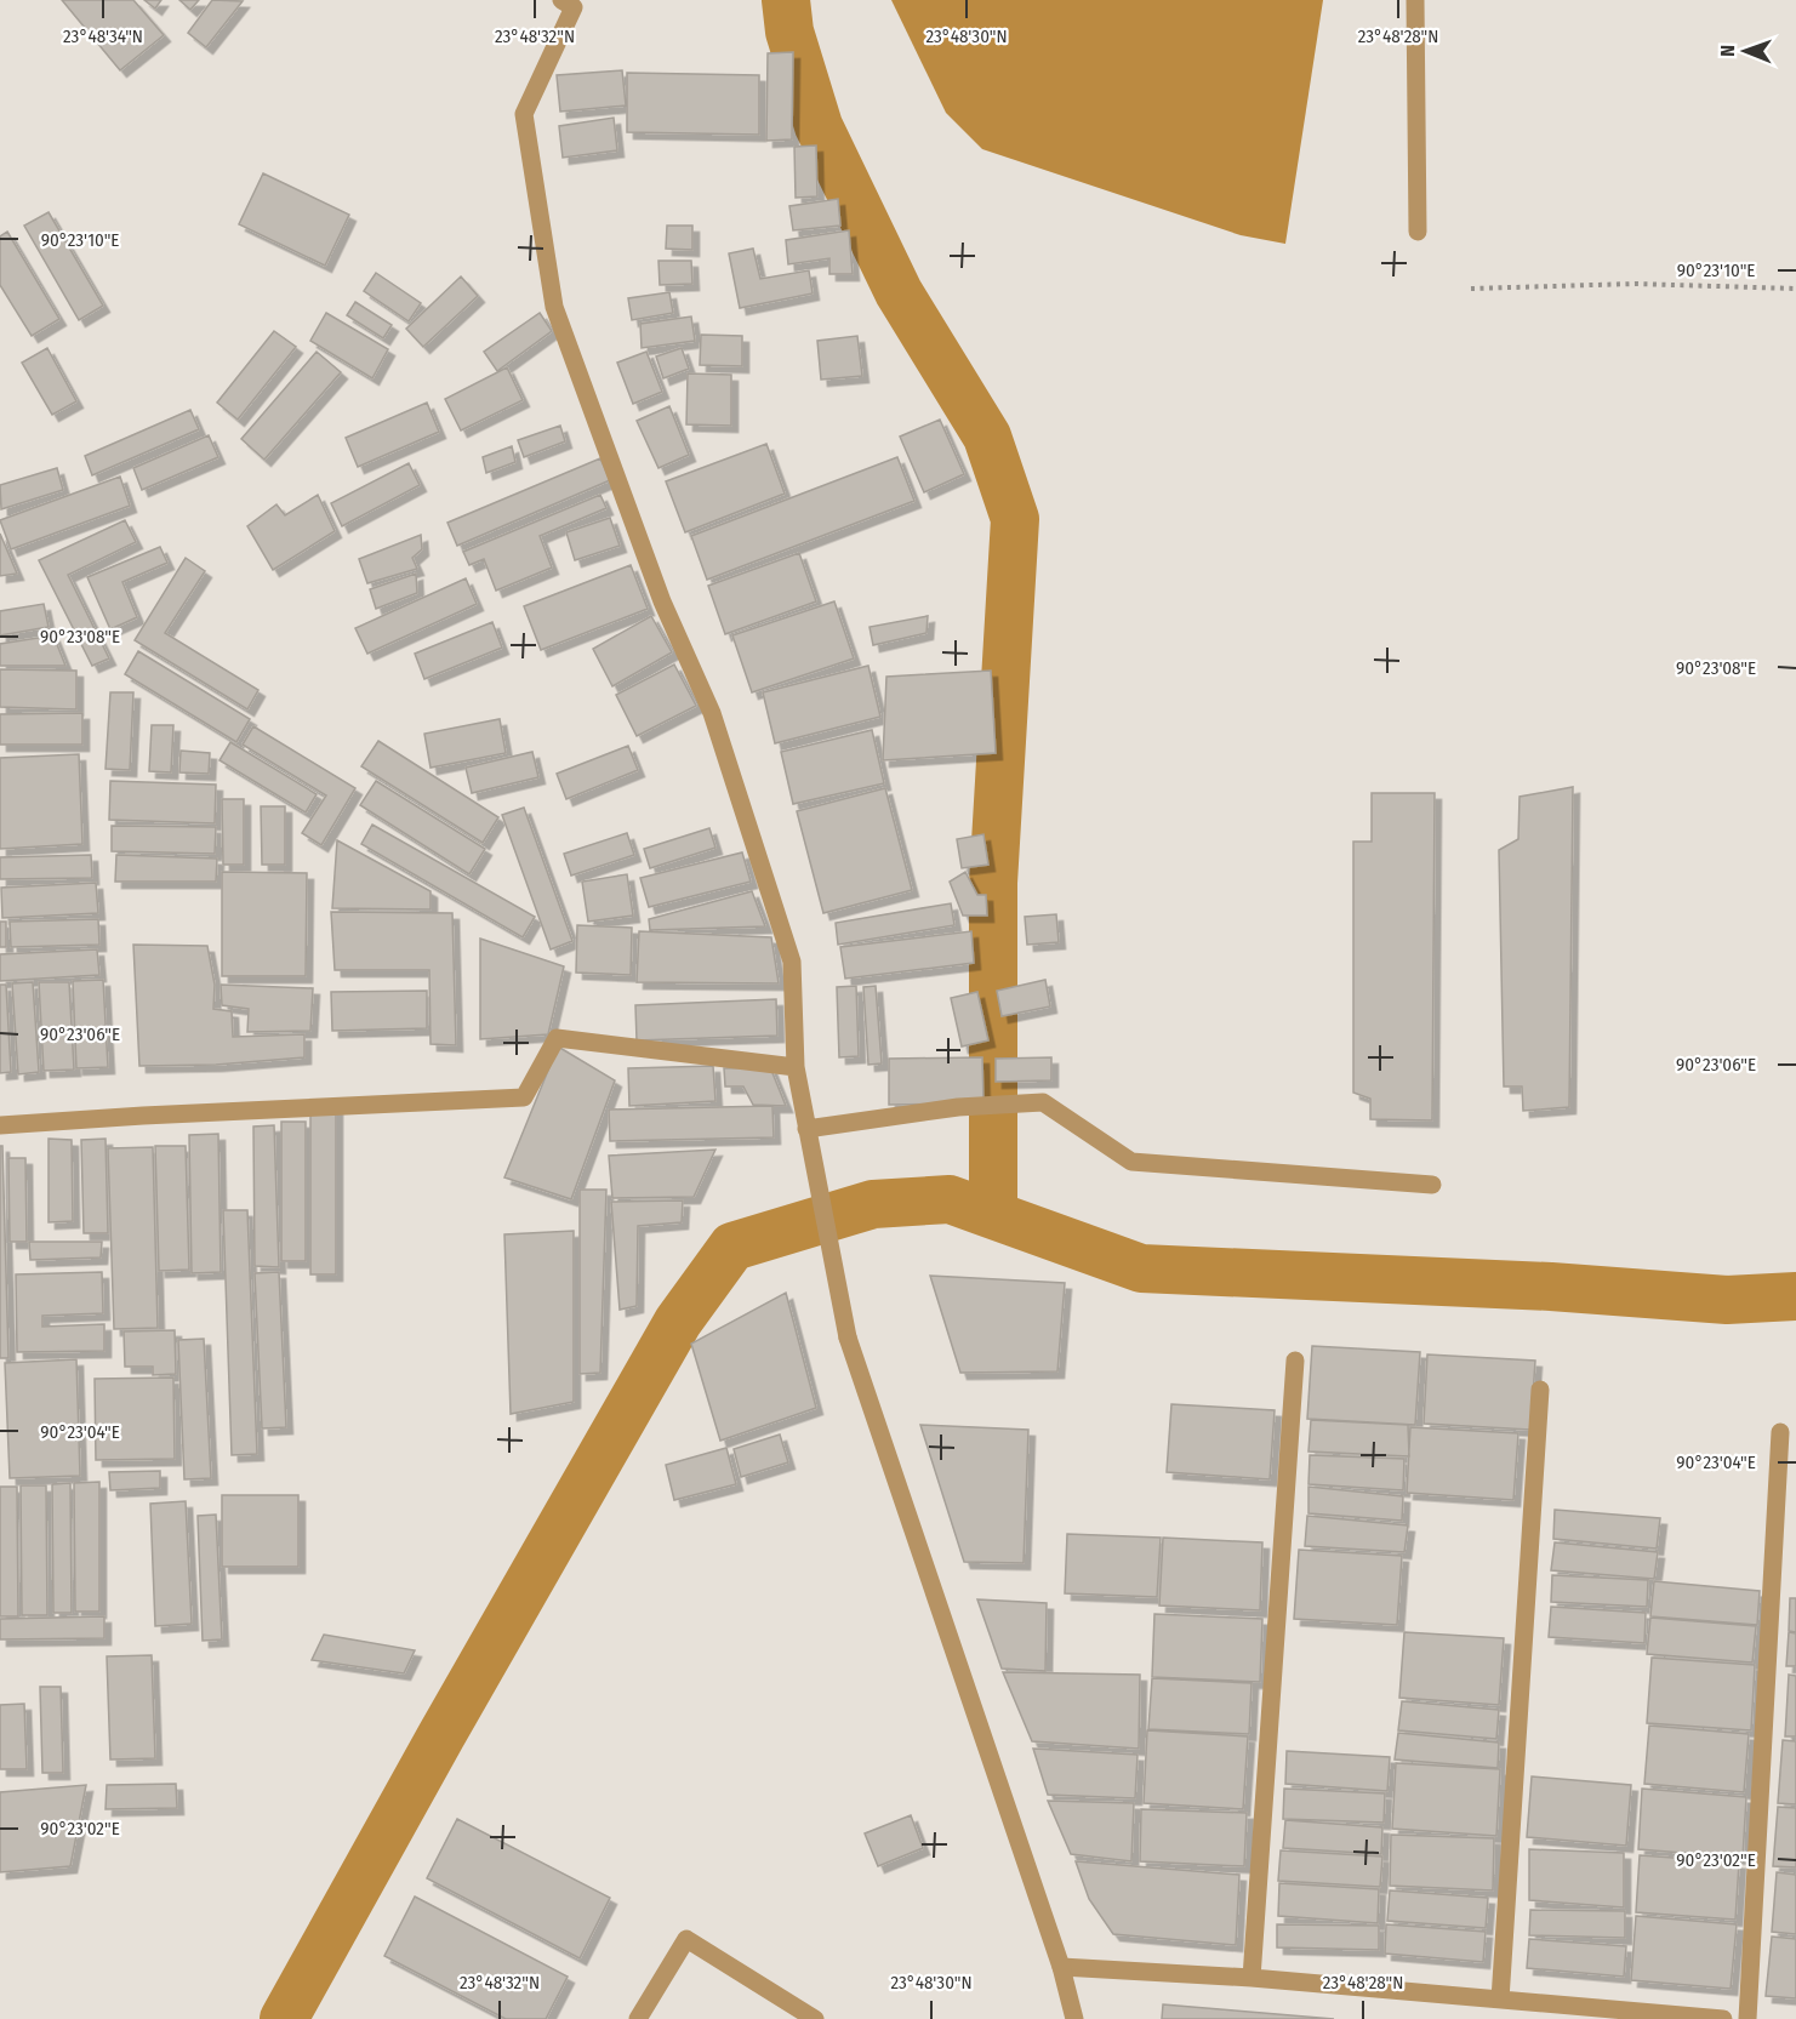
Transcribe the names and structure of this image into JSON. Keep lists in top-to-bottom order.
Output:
{
  "north": "left",
  "coordinates": [
    "23°48'34\"N",
    "23°48'32\"N",
    "23°48'30\"N",
    "23°48'28\"N",
    "90°23'10\"E",
    "90°23'08\"E",
    "90°23'06\"E",
    "90°23'04\"E",
    "90°23'02\"E"
  ]
}
